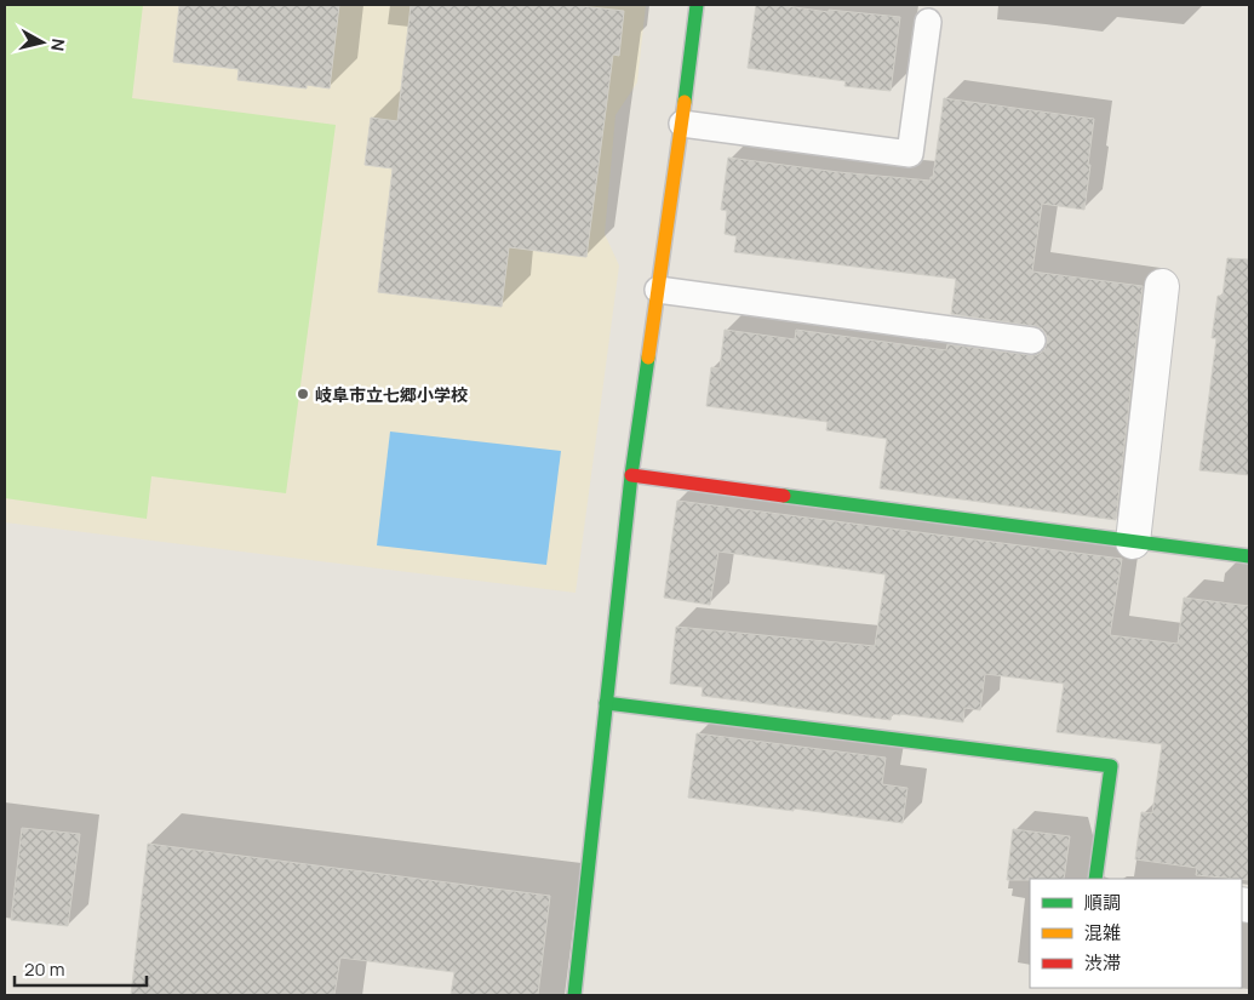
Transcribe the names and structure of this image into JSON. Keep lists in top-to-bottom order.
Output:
{
  "places": ["岐阜市立七郷小学校"],
  "legend": ["順調", "混雑", "渋滞"],
  "scale_bar": "20 m",
  "north": "right"
}
